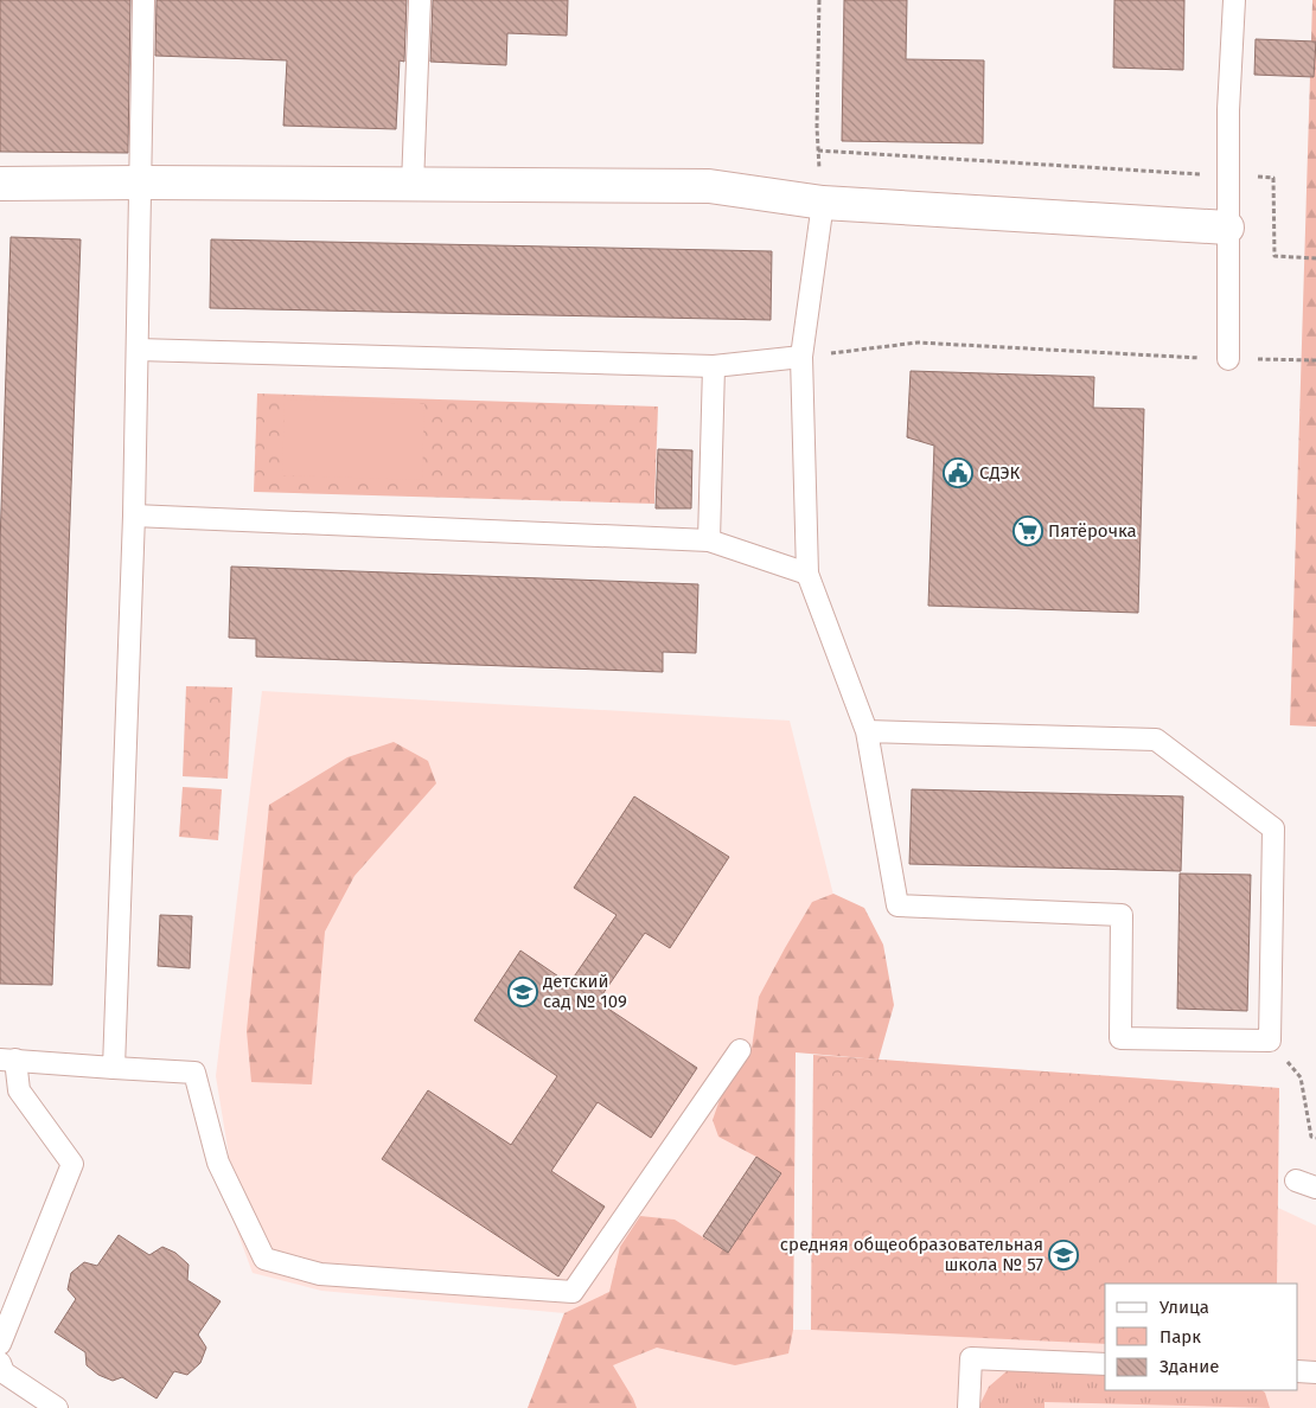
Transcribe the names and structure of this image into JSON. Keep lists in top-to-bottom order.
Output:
{
  "places": {
    "public building": ["СДЭК"],
    "supermarket": ["Пятёрочка"],
    "school or university": ["детский сад № 109", "средняя общеобразовательная школа № 57"]
  },
  "legend": ["Улица", "Парк", "Здание"]
}
